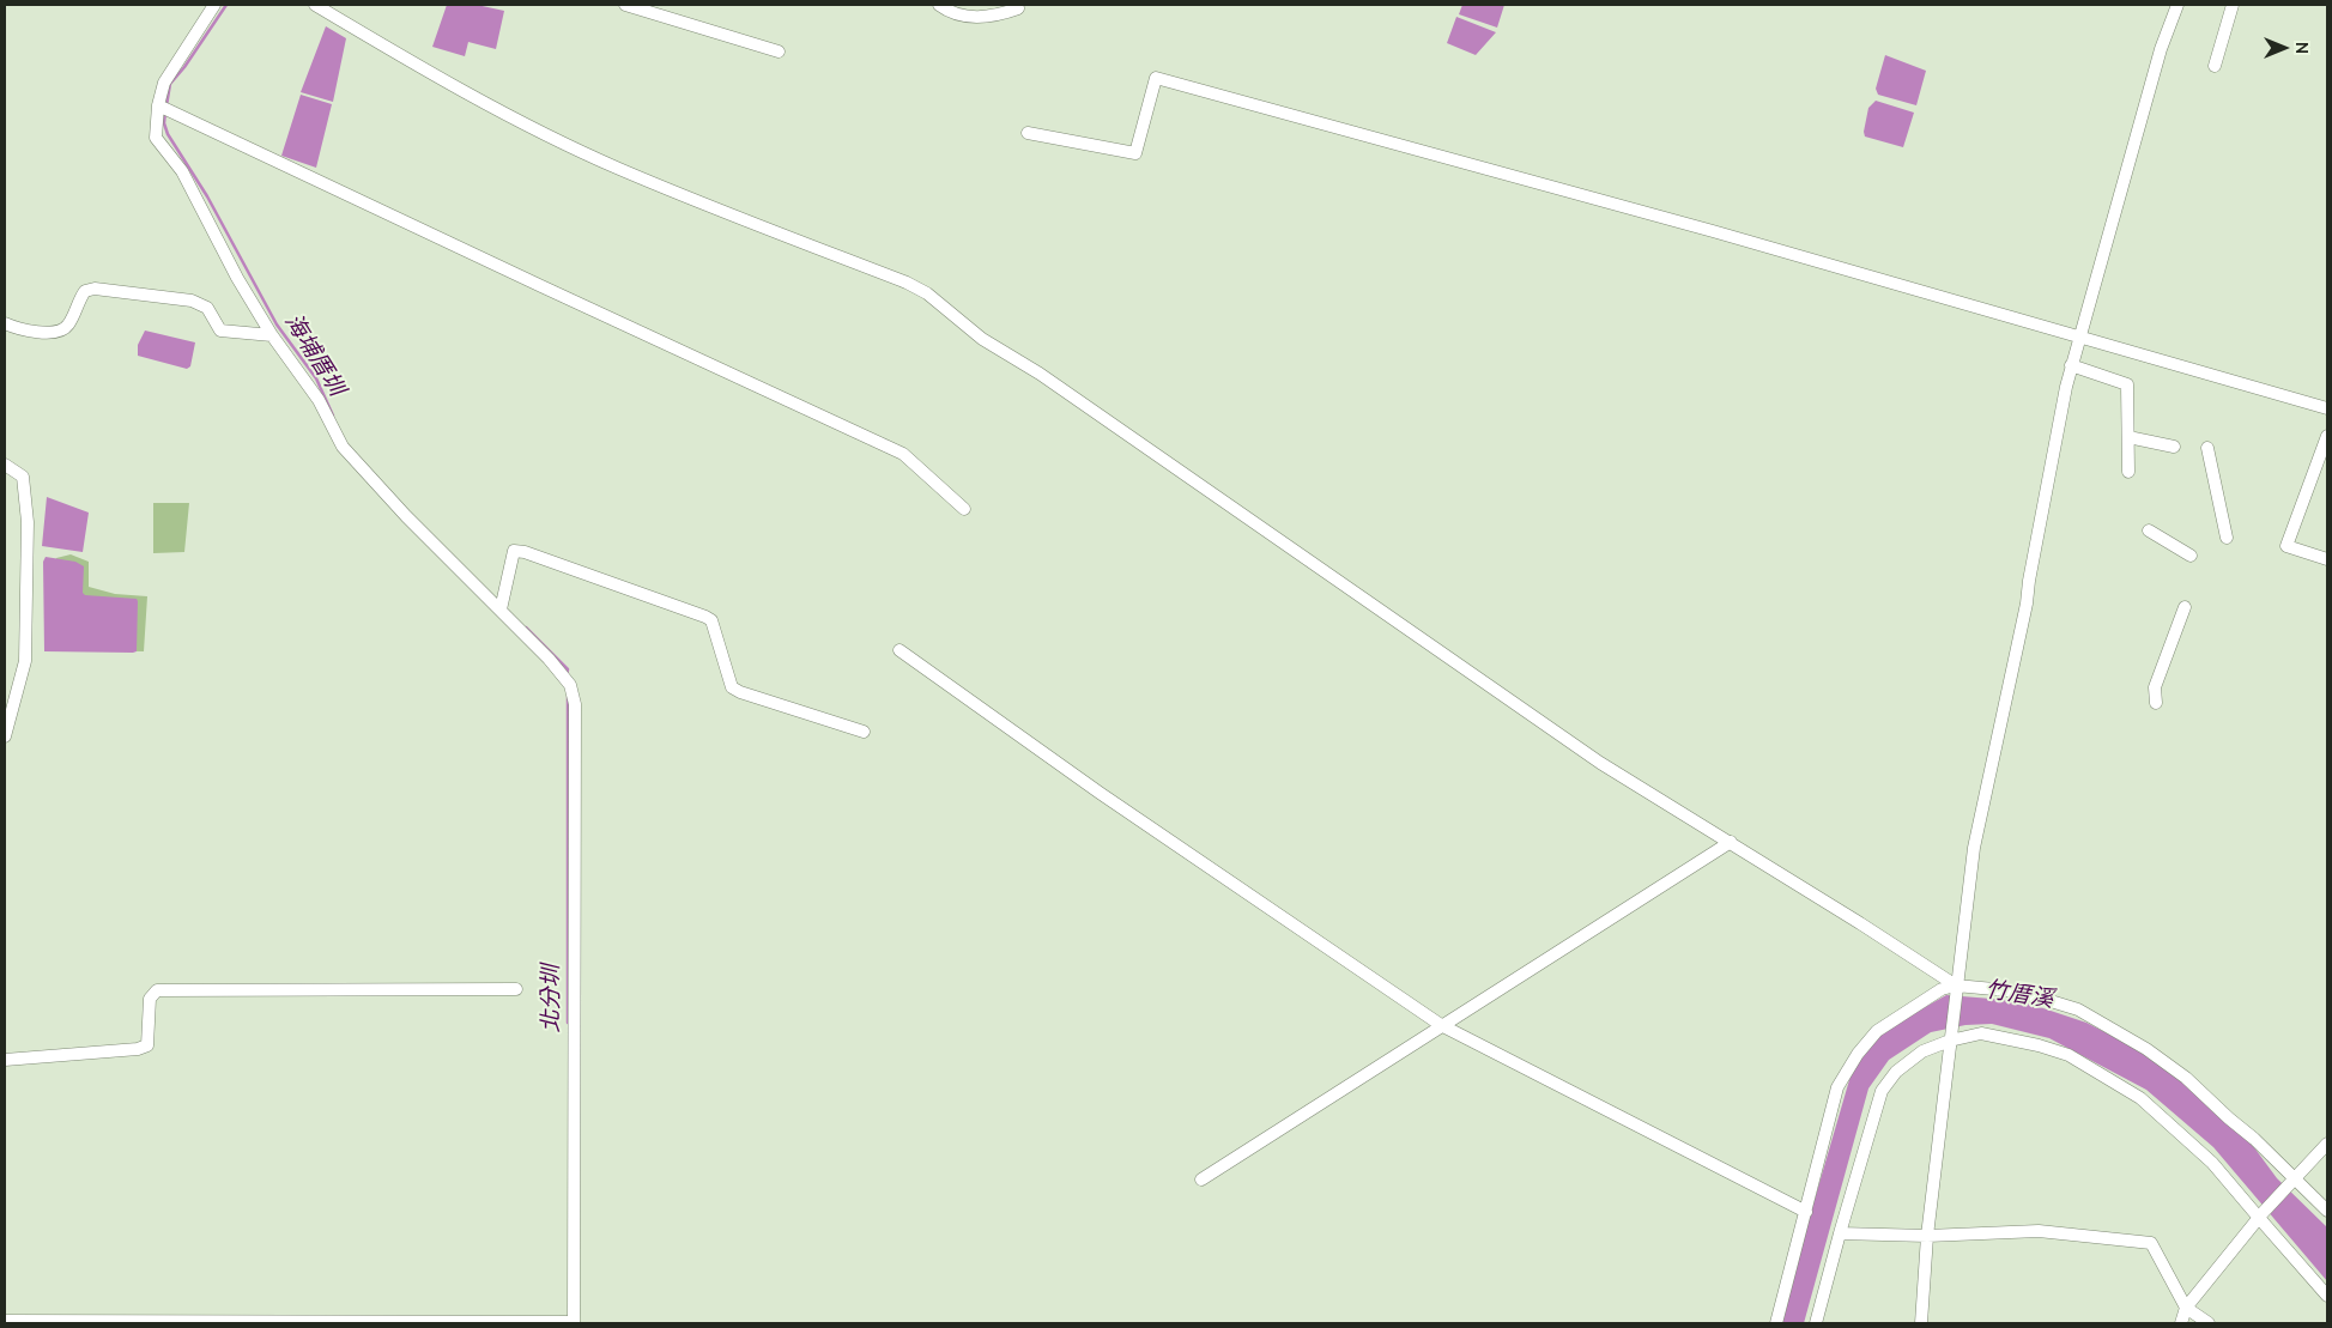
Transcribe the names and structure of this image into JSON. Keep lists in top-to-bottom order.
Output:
{
  "water": ["海埔厝圳", "竹厝溪", "北分圳"],
  "north": "right"
}
